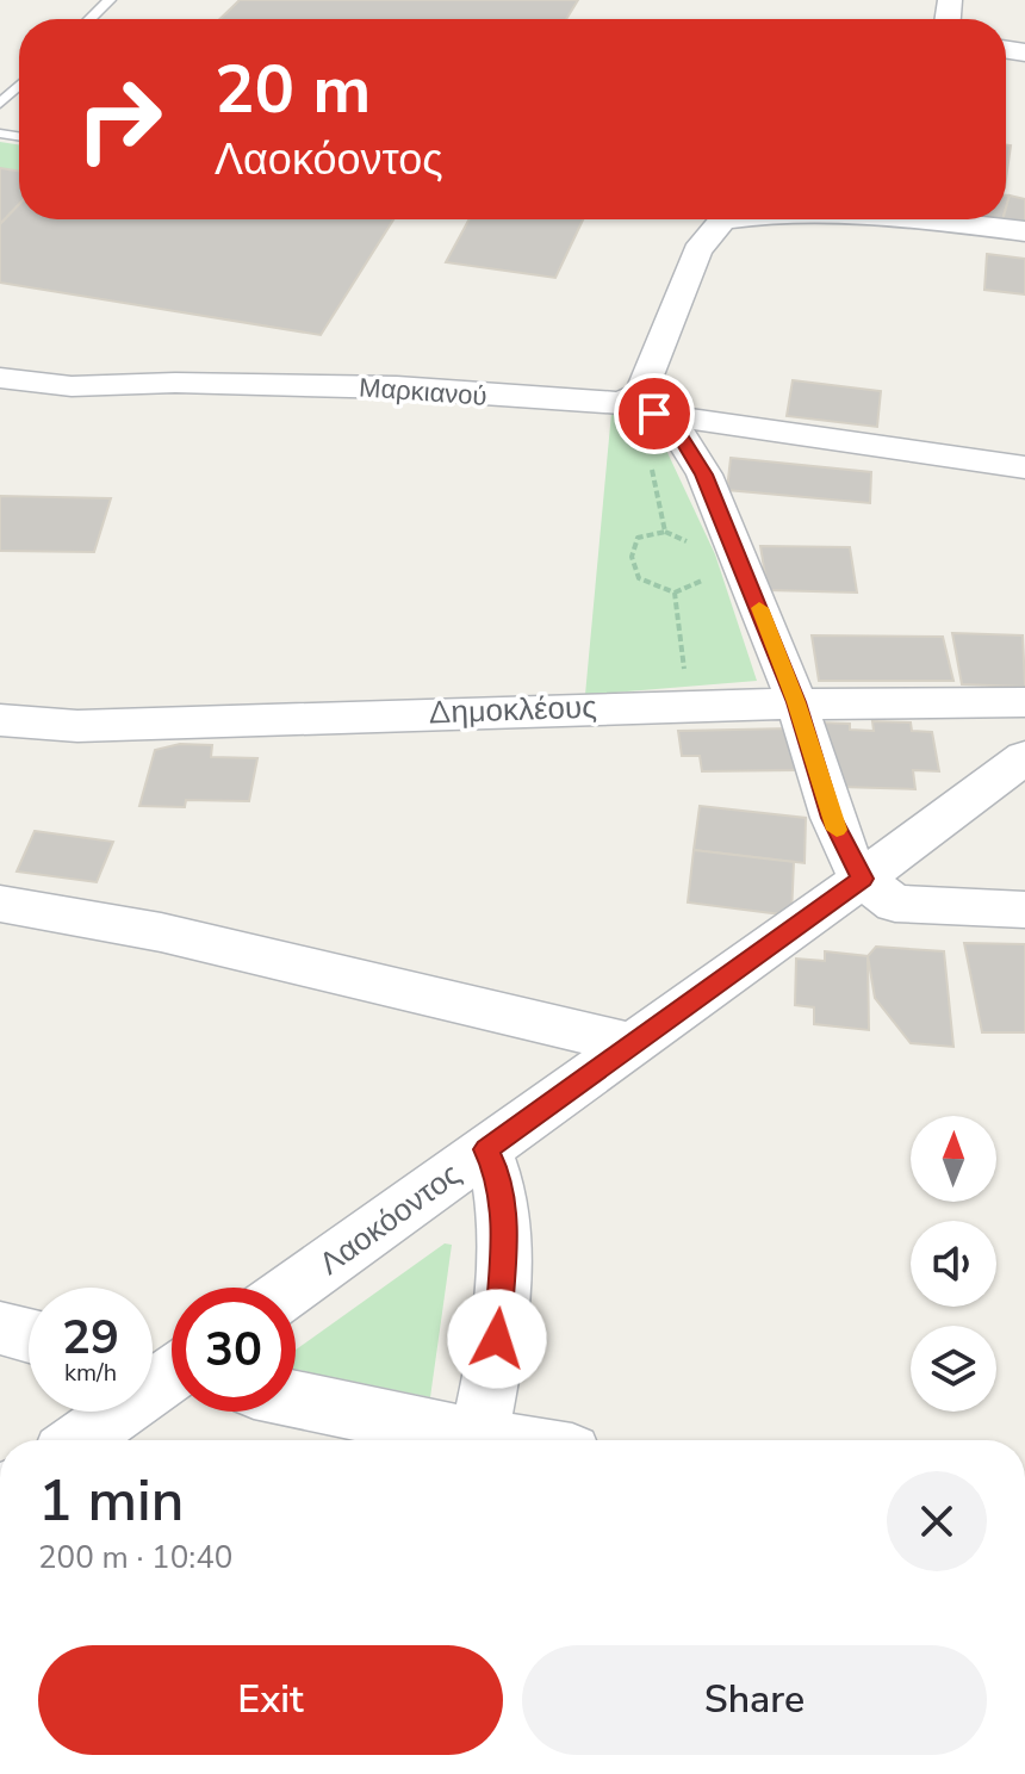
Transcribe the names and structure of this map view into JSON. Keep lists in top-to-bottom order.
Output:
{
  "streets": {
    "street": ["Μαρκιανού", "Δημοκλέους", "Λαοκόοντος"]
  },
  "north": "top",
  "page": {
    "turn": ["20 m", "Λαοκόοντος"],
    "speed": "29 km/h",
    "limit": "30",
    "heading": ["1 min", "200 m · 10:40"],
    "buttons": ["Exit", "Share"]
  }
}
